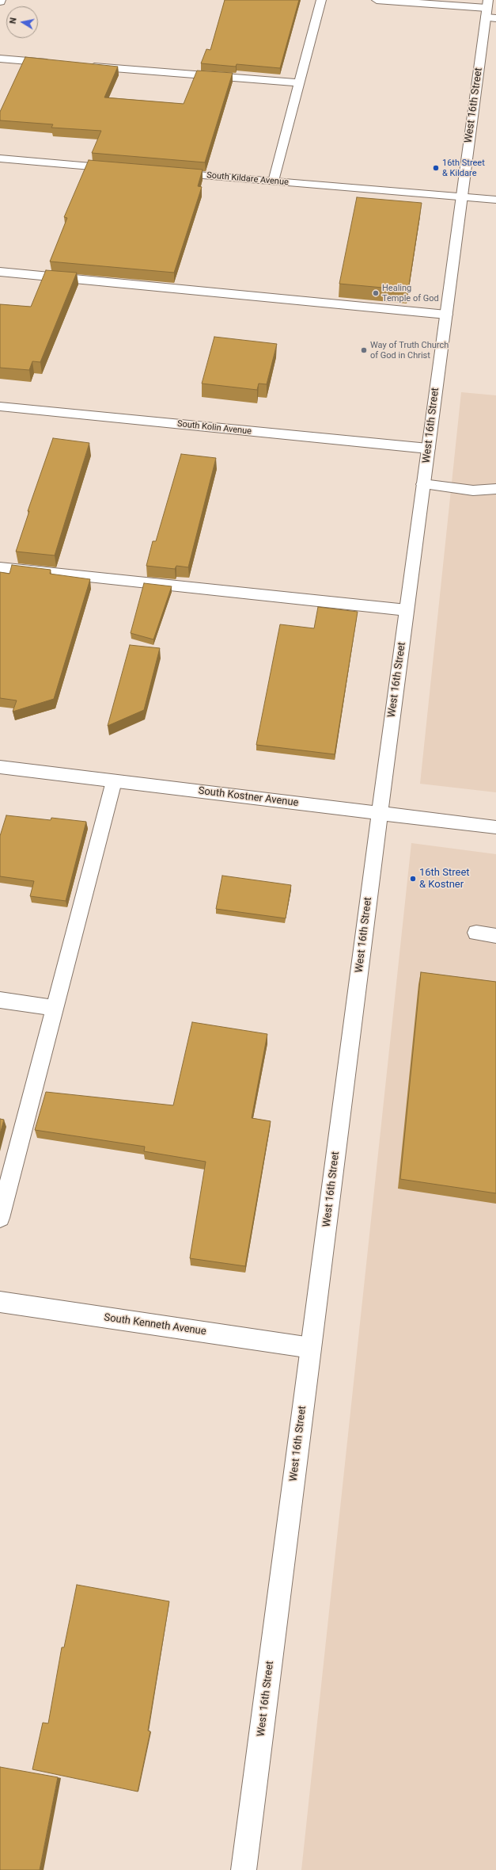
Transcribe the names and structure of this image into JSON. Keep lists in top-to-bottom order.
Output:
{
  "streets": {
    "street": [
      "West 16th Street",
      "South Kildare Avenue",
      "South Kolin Avenue",
      "South Kostner Avenue",
      "South Kenneth Avenue"
    ]
  },
  "crossings": [
    ["West 16th Street", "South Kildare Avenue"],
    ["West 16th Street", "South Kolin Avenue"],
    ["West 16th Street", "South Kostner Avenue"],
    ["West 16th Street", "South Kenneth Avenue"]
  ],
  "places": [
    "16th Street & Kildare",
    "Healing Temple of God",
    "Way of Truth Church of God in Christ",
    "16th Street & Kostner"
  ],
  "north": "left"
}
